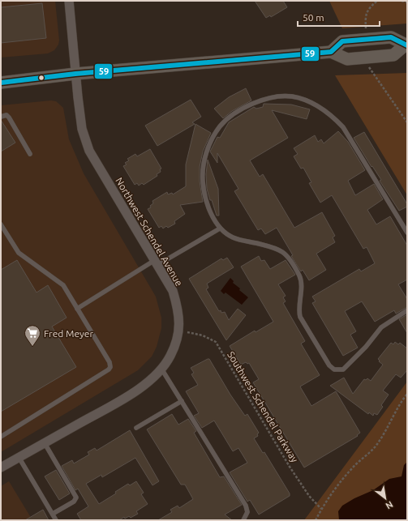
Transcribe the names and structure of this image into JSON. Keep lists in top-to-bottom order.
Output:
{
  "streets": {
    "street": ["Northwest Schendel Avenue"],
    "path": ["Southwest Schendel Parkway"]
  },
  "crossings": [
    ["Northwest Schendel Avenue", "Southwest Schendel Parkway"]
  ],
  "places": {
    "supermarket": ["Fred Meyer"]
  },
  "lines": ["transit line 59"],
  "scale_bar": "50 m",
  "north": "bottom right"
}
